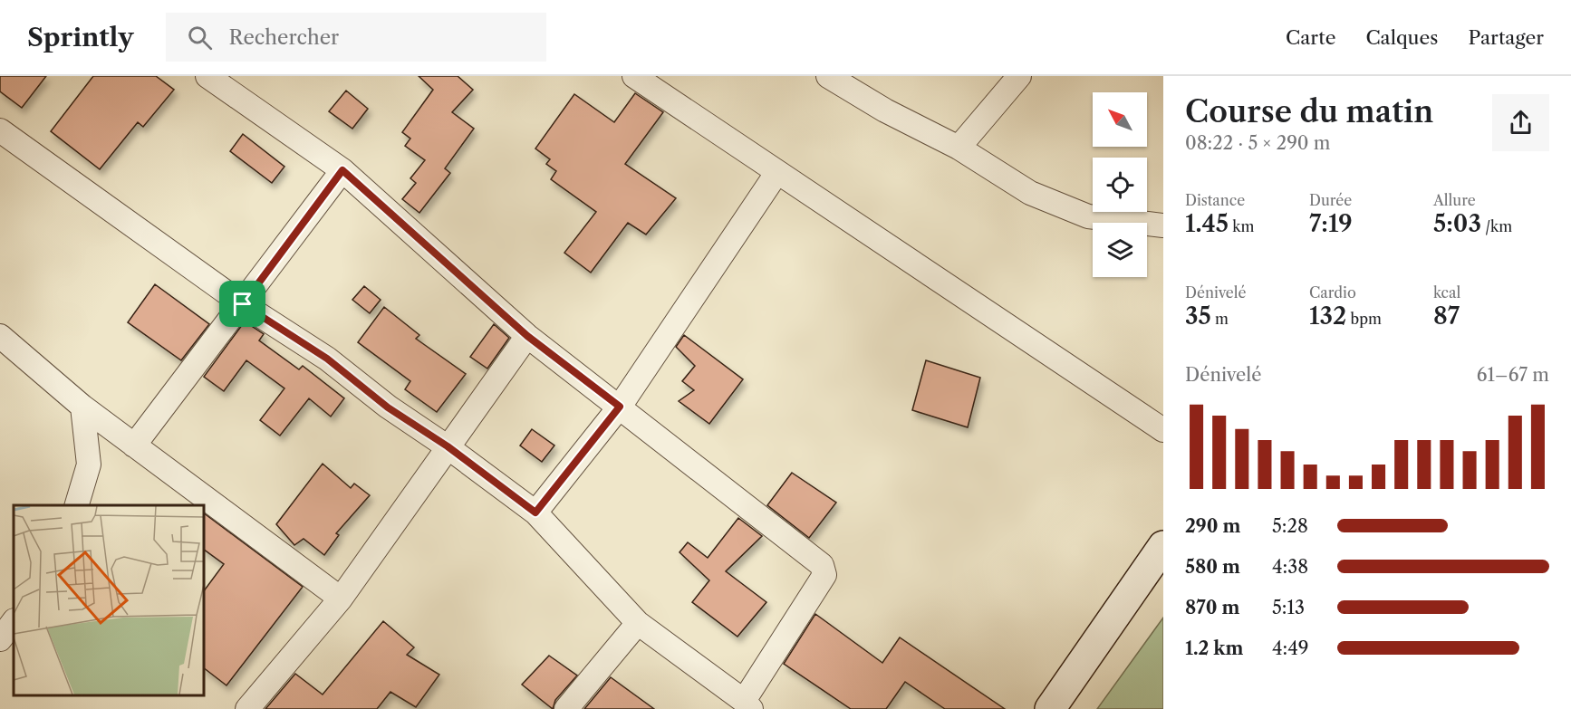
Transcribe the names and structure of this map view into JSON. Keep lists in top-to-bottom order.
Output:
{
  "north": "top left",
  "page": {
    "header": "Sprintly",
    "search": "Rechercher",
    "nav": ["Carte", "Calques", "Partager"],
    "heading": ["Course du matin", "08:22 · 5 × 290 m"],
    "stats": [
      ["Distance", "1.45 km"],
      ["Durée", "7:19"],
      ["Allure", "5:03 /km"],
      ["Dénivelé", "35 m"],
      ["Cardio", "132 bpm"],
      ["kcal", "87"]
    ],
    "chart": ["Dénivelé", "61–67 m"],
    "list": [
      {
        "name": "290 m",
        "note": "5:28"
      },
      {
        "name": "580 m",
        "note": "4:38"
      },
      {
        "name": "870 m",
        "note": "5:13"
      },
      {
        "name": "1.2 km",
        "note": "4:49"
      }
    ]
  }
}
